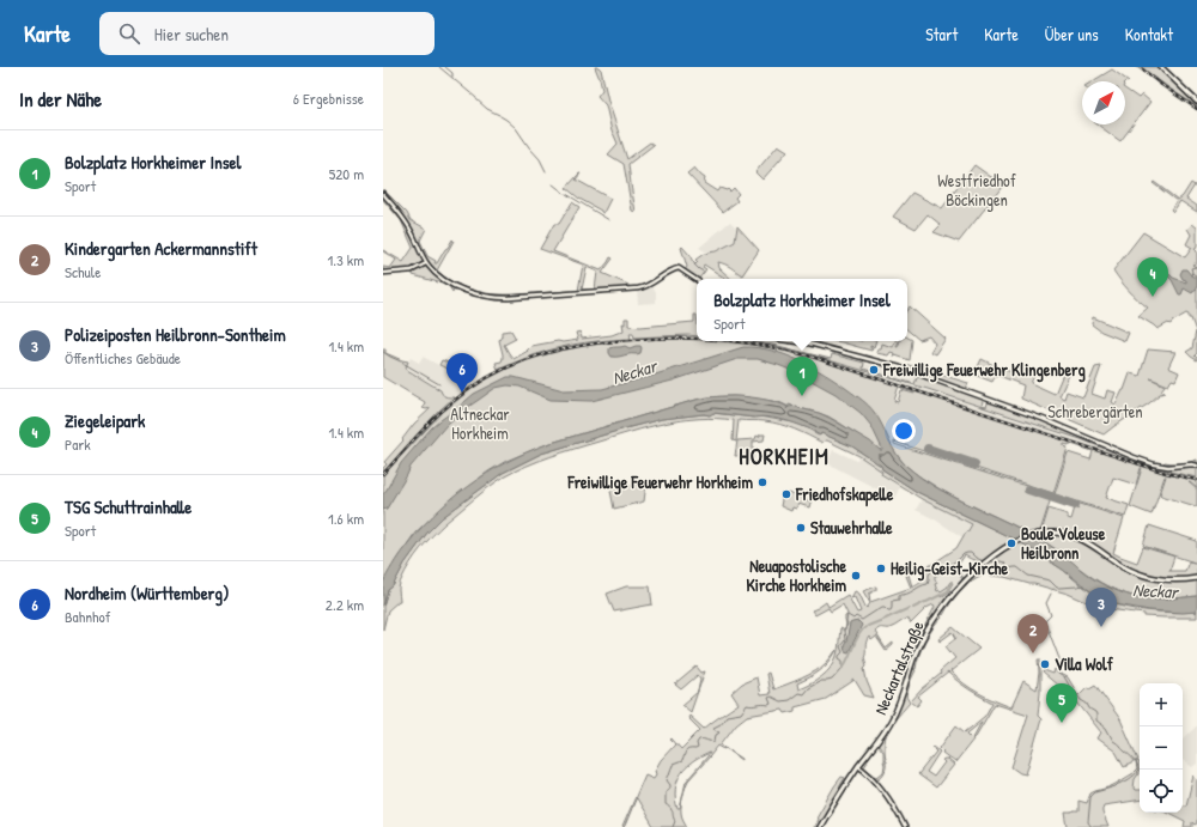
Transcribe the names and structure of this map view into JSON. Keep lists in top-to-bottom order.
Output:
{
  "streets": {
    "main road": ["Neckartalstraße"]
  },
  "districts": ["HORKHEIM"],
  "water": ["Neckar"],
  "parks": ["Westfriedhof Böckingen", "Schrebergärten", "Altneckar Horkheim"],
  "places": [
    "Freiwillige Feuerwehr Klingenberg",
    "Freiwillige Feuerwehr Horkheim",
    "Friedhofskapelle",
    "Stauwehrhalle",
    "Boule Voleuse Heilbronn",
    "Heilig-Geist-Kirche",
    "Neuapostolische Kirche Horkheim",
    "Villa Wolf"
  ],
  "north": "top right",
  "page": {
    "header": "Karte",
    "search": "Hier suchen",
    "nav": [
      "Start",
      "Karte",
      "Über uns",
      "Kontakt"
    ],
    "heading": ["In der Nähe", "6 Ergebnisse"],
    "list": [
      {
        "mark": "1",
        "name": "Bolzplatz Horkheimer Insel",
        "note": "Sport",
        "value": "520 m"
      },
      {
        "mark": "2",
        "name": "Kindergarten Ackermannstift",
        "note": "Schule",
        "value": "1.3 km"
      },
      {
        "mark": "3",
        "name": "Polizeiposten Heilbronn-Sontheim",
        "note": "Öffentliches Gebäude",
        "value": "1.4 km"
      },
      {
        "mark": "4",
        "name": "Ziegeleipark",
        "note": "Park",
        "value": "1.4 km"
      },
      {
        "mark": "5",
        "name": "TSG Schuttrainhalle",
        "note": "Sport",
        "value": "1.6 km"
      },
      {
        "mark": "6",
        "name": "Nordheim (Württemberg)",
        "note": "Bahnhof",
        "value": "2.2 km"
      }
    ],
    "pins": [
      "4",
      "6",
      "1",
      "3",
      "2",
      "5"
    ],
    "popup": ["Bolzplatz Horkheimer Insel", "Sport"],
    "map_buttons": ["+", "−"]
  }
}
